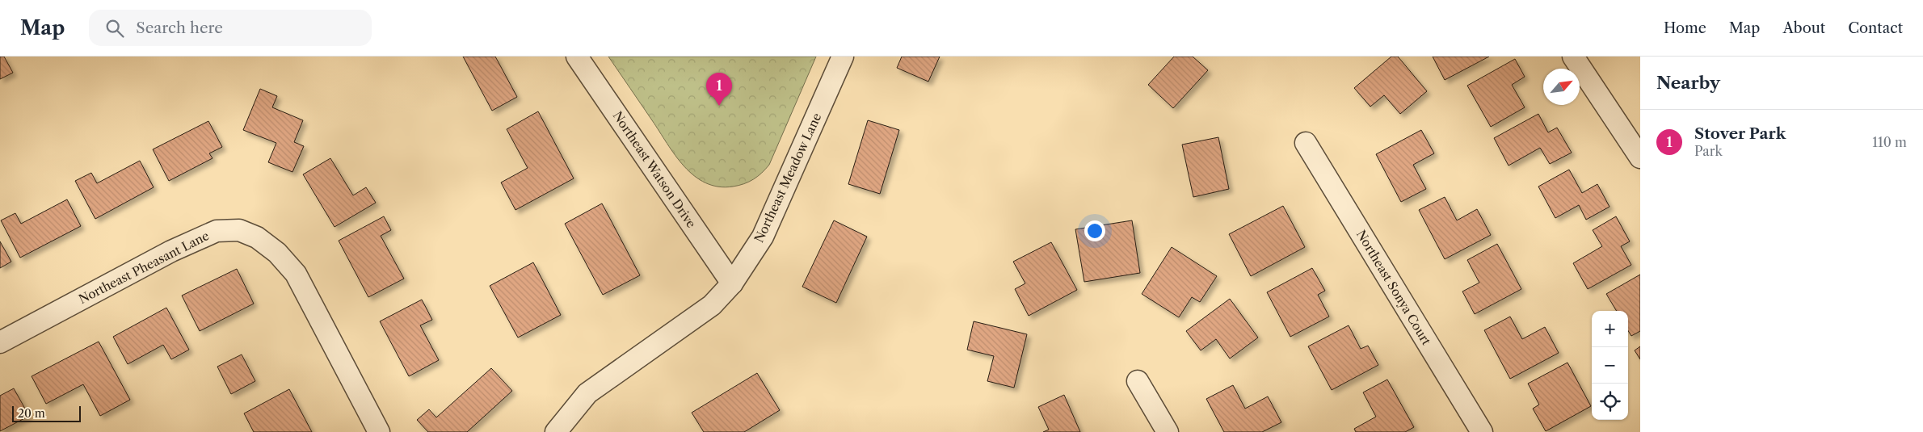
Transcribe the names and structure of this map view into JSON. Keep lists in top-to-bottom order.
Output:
{
  "streets": {
    "street": [
      "Northeast Watson Drive",
      "Northeast Meadow Lane",
      "Northeast Pheasant Lane",
      "Northeast Sonya Court"
    ]
  },
  "crossings": [
    ["Northeast Watson Drive", "Northeast Meadow Lane"]
  ],
  "scale_bar": "20 m",
  "north": "top right",
  "page": {
    "header": "Map",
    "search": "Search here",
    "nav": [
      "Home",
      "Map",
      "About",
      "Contact"
    ],
    "heading": "Nearby",
    "pins": "1",
    "list": [
      {
        "mark": "1",
        "name": "Stover Park",
        "note": "Park",
        "value": "110 m"
      }
    ],
    "map_buttons": ["+", "−"],
    "scale": "20 m"
  }
}
